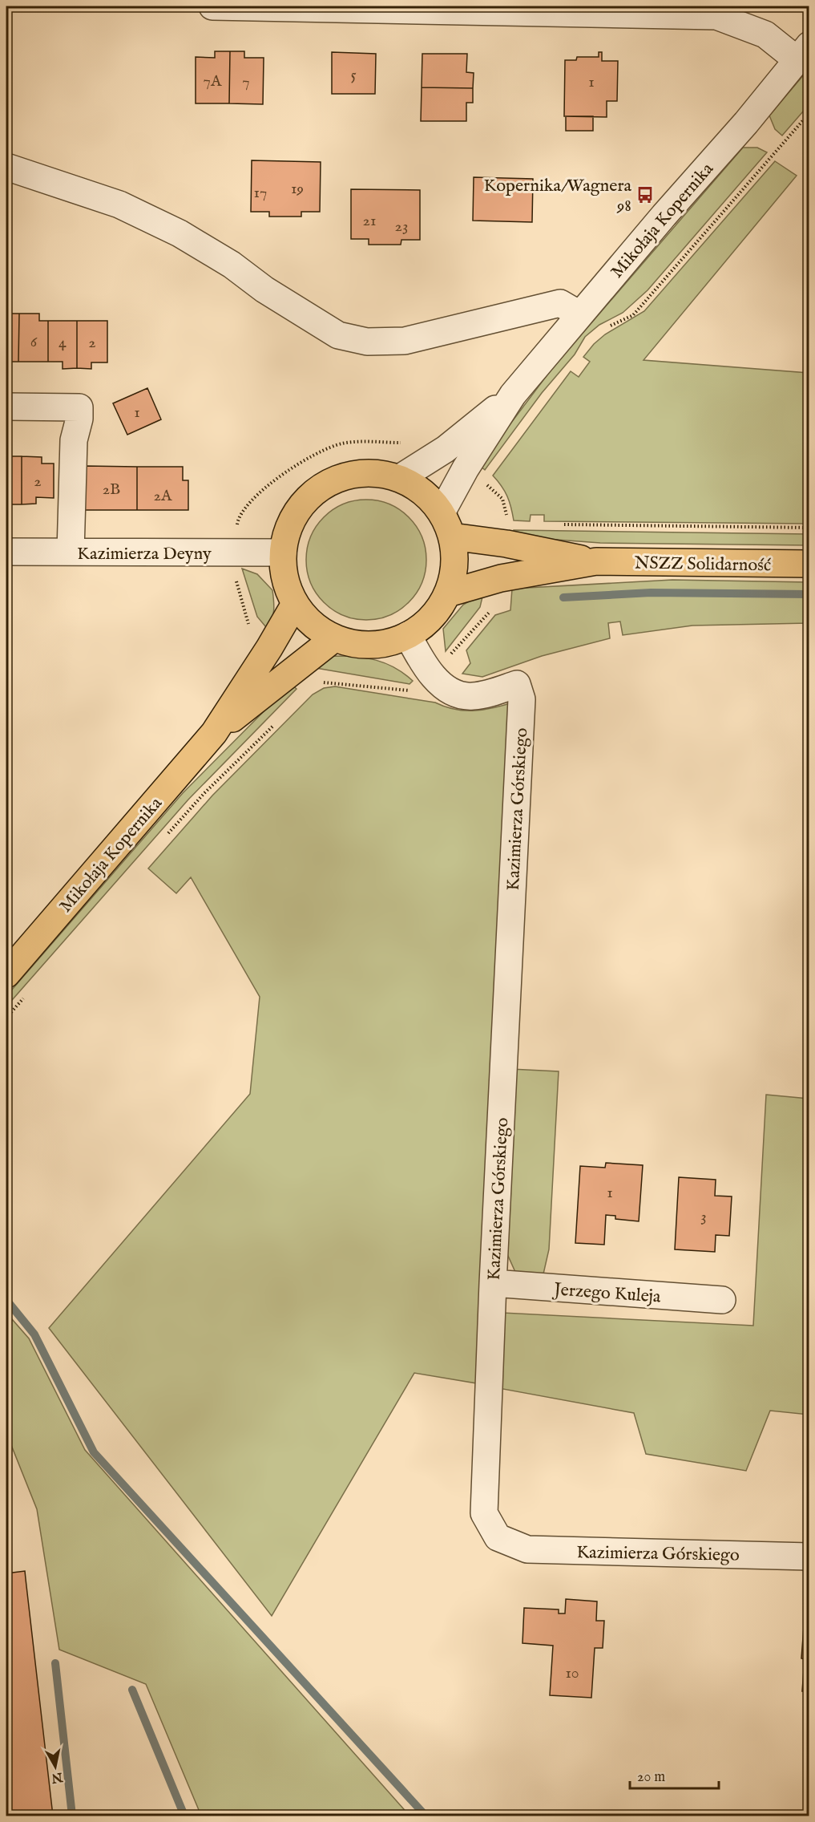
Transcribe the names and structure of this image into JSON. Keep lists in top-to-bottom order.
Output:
{
  "streets": {
    "main road": ["Mikołaja Kopernika", "NSZZ Solidarność"],
    "street": ["Kazimierza Deyny", "Kazimierza Górskiego", "Jerzego Kuleja"]
  },
  "crossings": [
    ["Kazimierza Górskiego", "Jerzego Kuleja"]
  ],
  "places": {
    "bus stop": ["Kopernika/Wagnera 98"]
  },
  "house_numbers": [
    "5",
    "7A",
    "7",
    "1",
    "19",
    "17",
    "21",
    "23",
    "6",
    "4",
    "2",
    "1",
    "2",
    "2B",
    "2A",
    "1",
    "3",
    "10"
  ],
  "scale_bar": "20 m",
  "north": "bottom"
}
